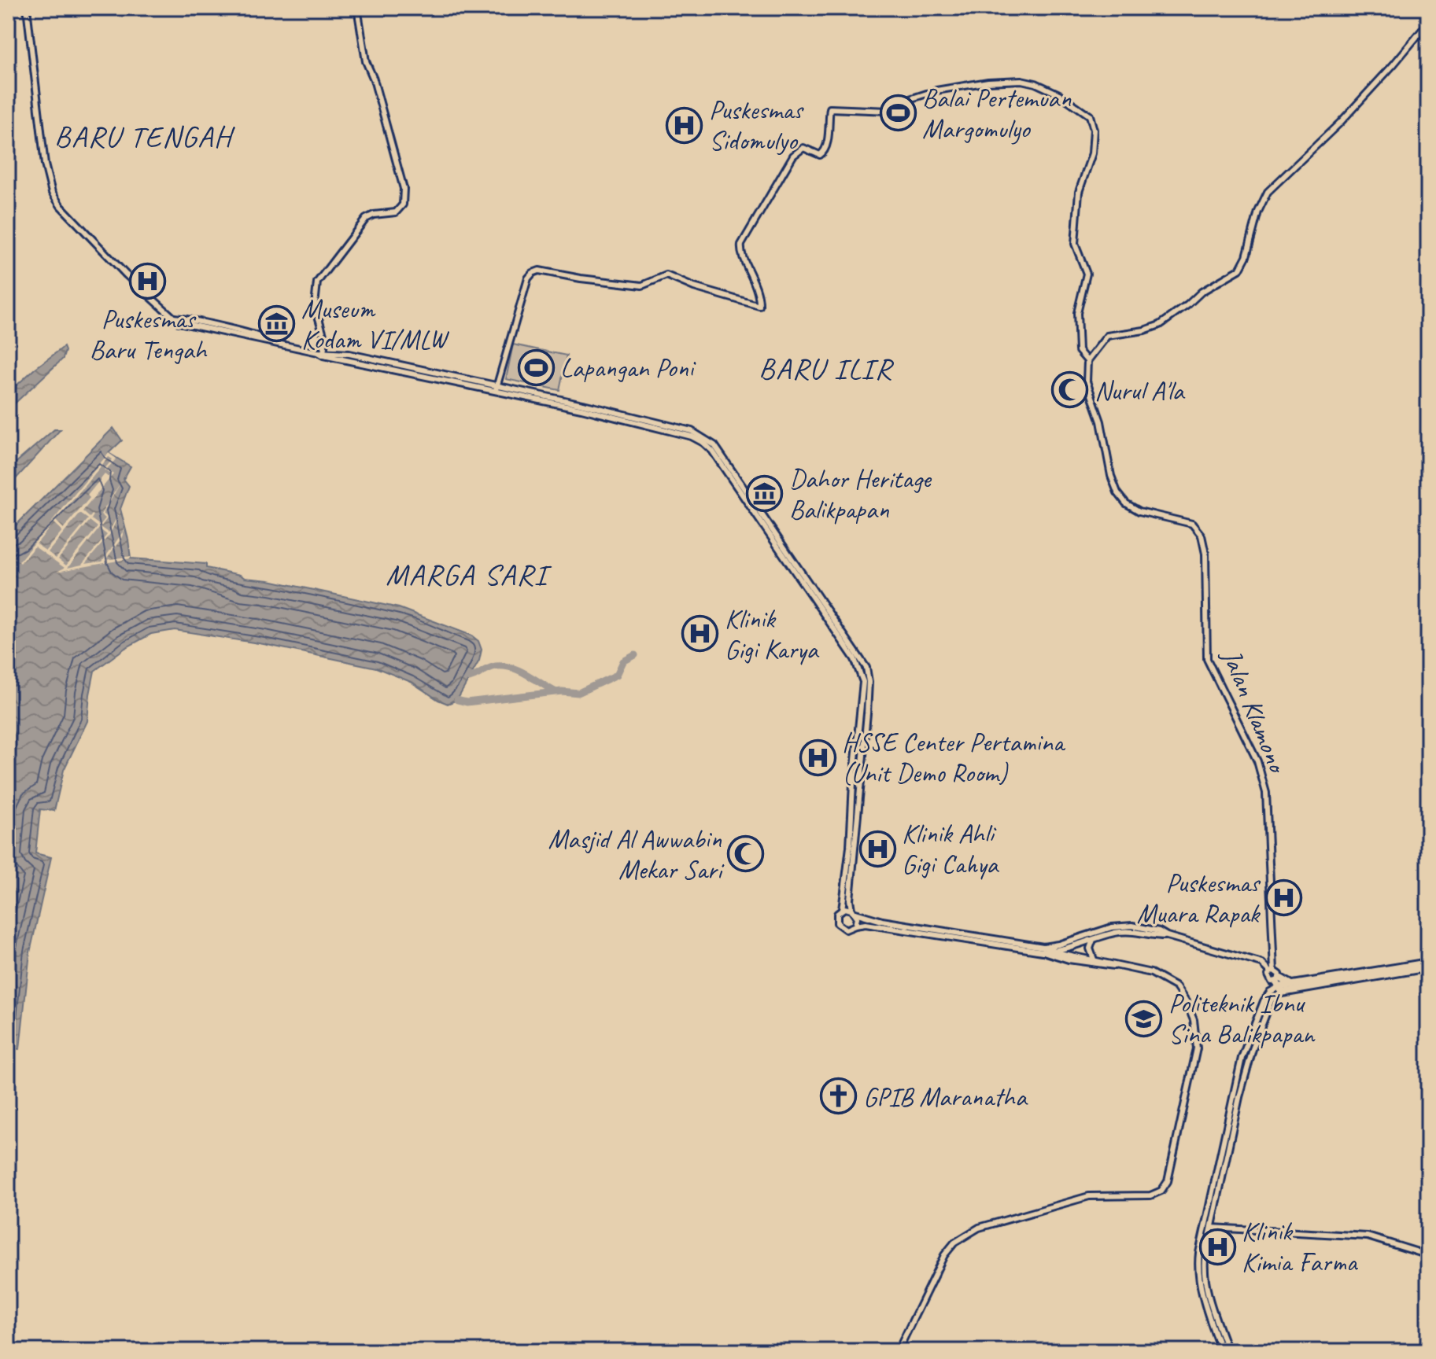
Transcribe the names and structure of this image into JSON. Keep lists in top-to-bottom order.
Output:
{
  "streets": {
    "main road": ["Jalan Klamono"]
  },
  "districts": ["BARU TENGAH", "BARU ILIR", "MARGA SARI"],
  "places": {
    "sports": ["Balai Pertemuan Margomulyo", "Lapangan Poni"],
    "hospital": [
      "Puskesmas Sidomulyo",
      "Puskesmas Baru Tengah",
      "Klinik Gigi Karya",
      "HSSE Center Pertamina (Unit Demo Room)",
      "Klinik Ahli Gigi Cahya",
      "Puskesmas Muara Rapak",
      "Klinik Kimia Farma"
    ],
    "museum": ["Museum Kodam VI/MLW", "Dahor Heritage Balikpapan"],
    "mosque": ["Nurul A'la", "Masjid Al Awwabin Mekar Sari"],
    "school or university": ["Politeknik Ibnu Sina Balikpapan"],
    "church": ["GPIB Maranatha"]
  }
}
